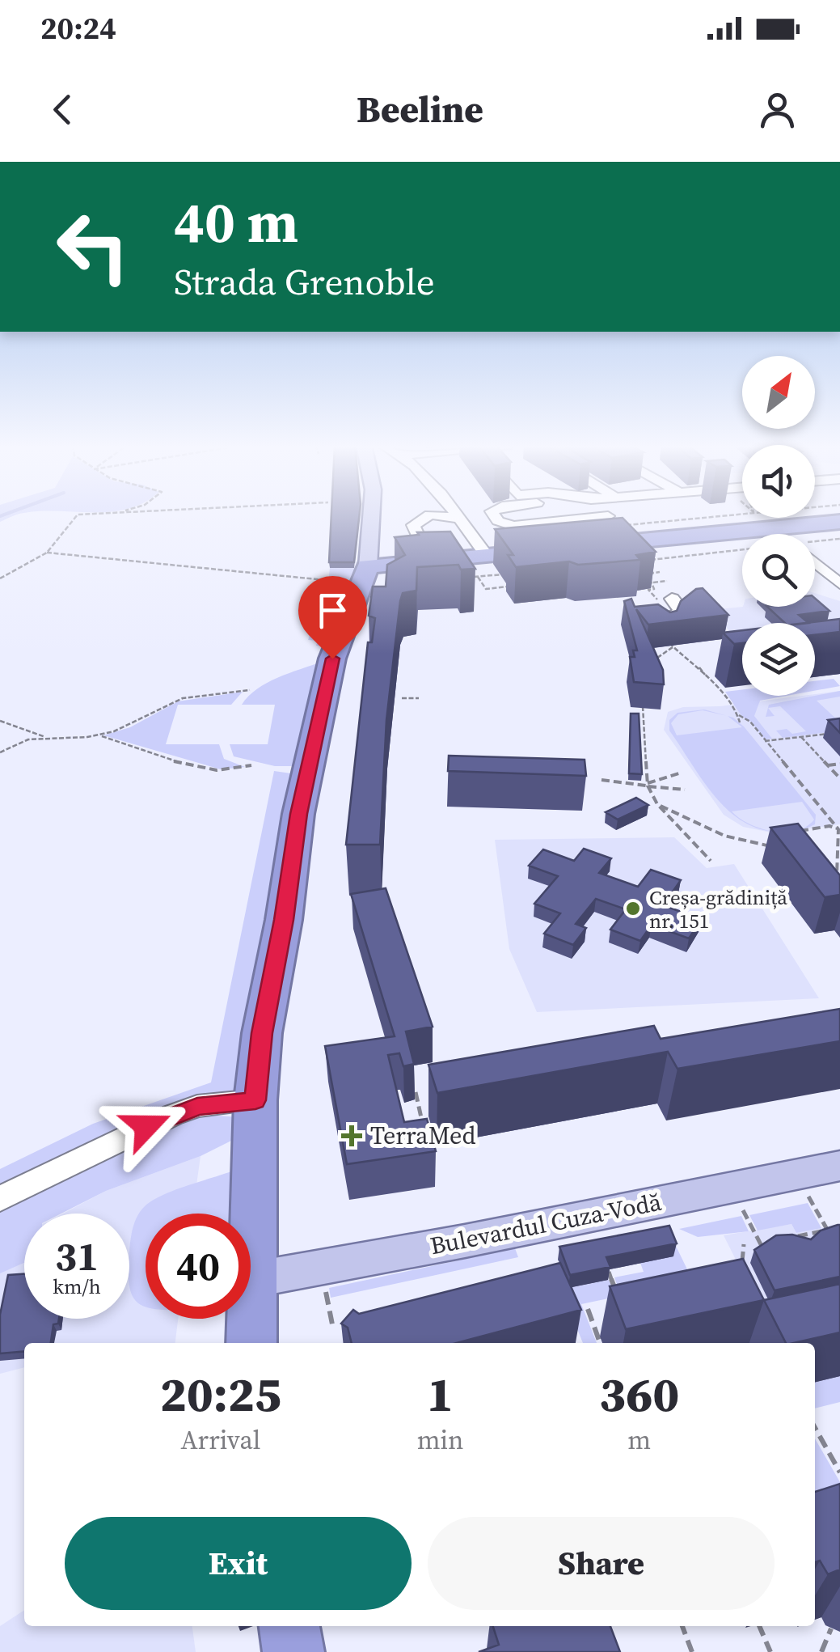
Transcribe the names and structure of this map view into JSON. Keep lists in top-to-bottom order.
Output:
{
  "streets": {
    "main road": ["Bulevardul Cuza-Vodă"]
  },
  "places": {
    "other": ["Creșa-grădiniță nr. 151"],
    "health": ["TerraMed"]
  },
  "north": "top right",
  "page": {
    "status": "20:24",
    "header": "Beeline",
    "turn": ["40 m", "Strada Grenoble"],
    "speed": "31 km/h",
    "limit": "40",
    "eta": [
      "20:25",
      "Arrival",
      "1",
      "min",
      "360",
      "m"
    ],
    "buttons": ["Exit", "Share"]
  }
}
